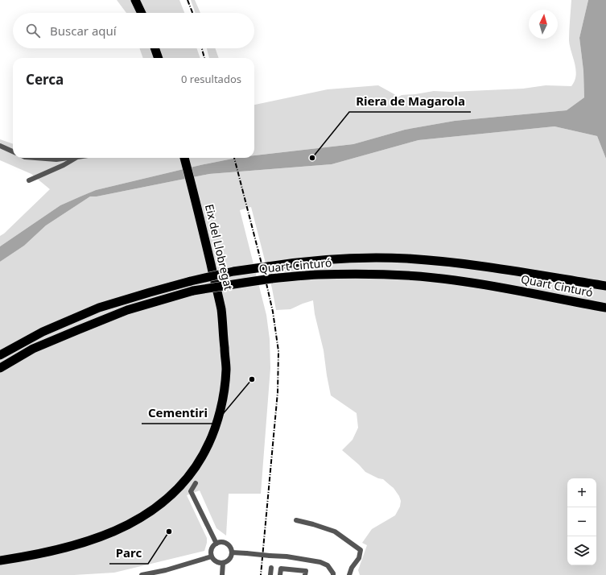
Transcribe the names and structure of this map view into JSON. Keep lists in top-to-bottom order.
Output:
{
  "streets": {
    "highway": ["Eix del Llobregat", "Quart Cinturó"]
  },
  "places": ["Riera de Magarola", "Cementiri", "Parc"],
  "north": "top",
  "page": {
    "search": "Buscar aquí",
    "heading": ["Cerca", "0 resultados"],
    "map_buttons": ["+", "−"]
  }
}
